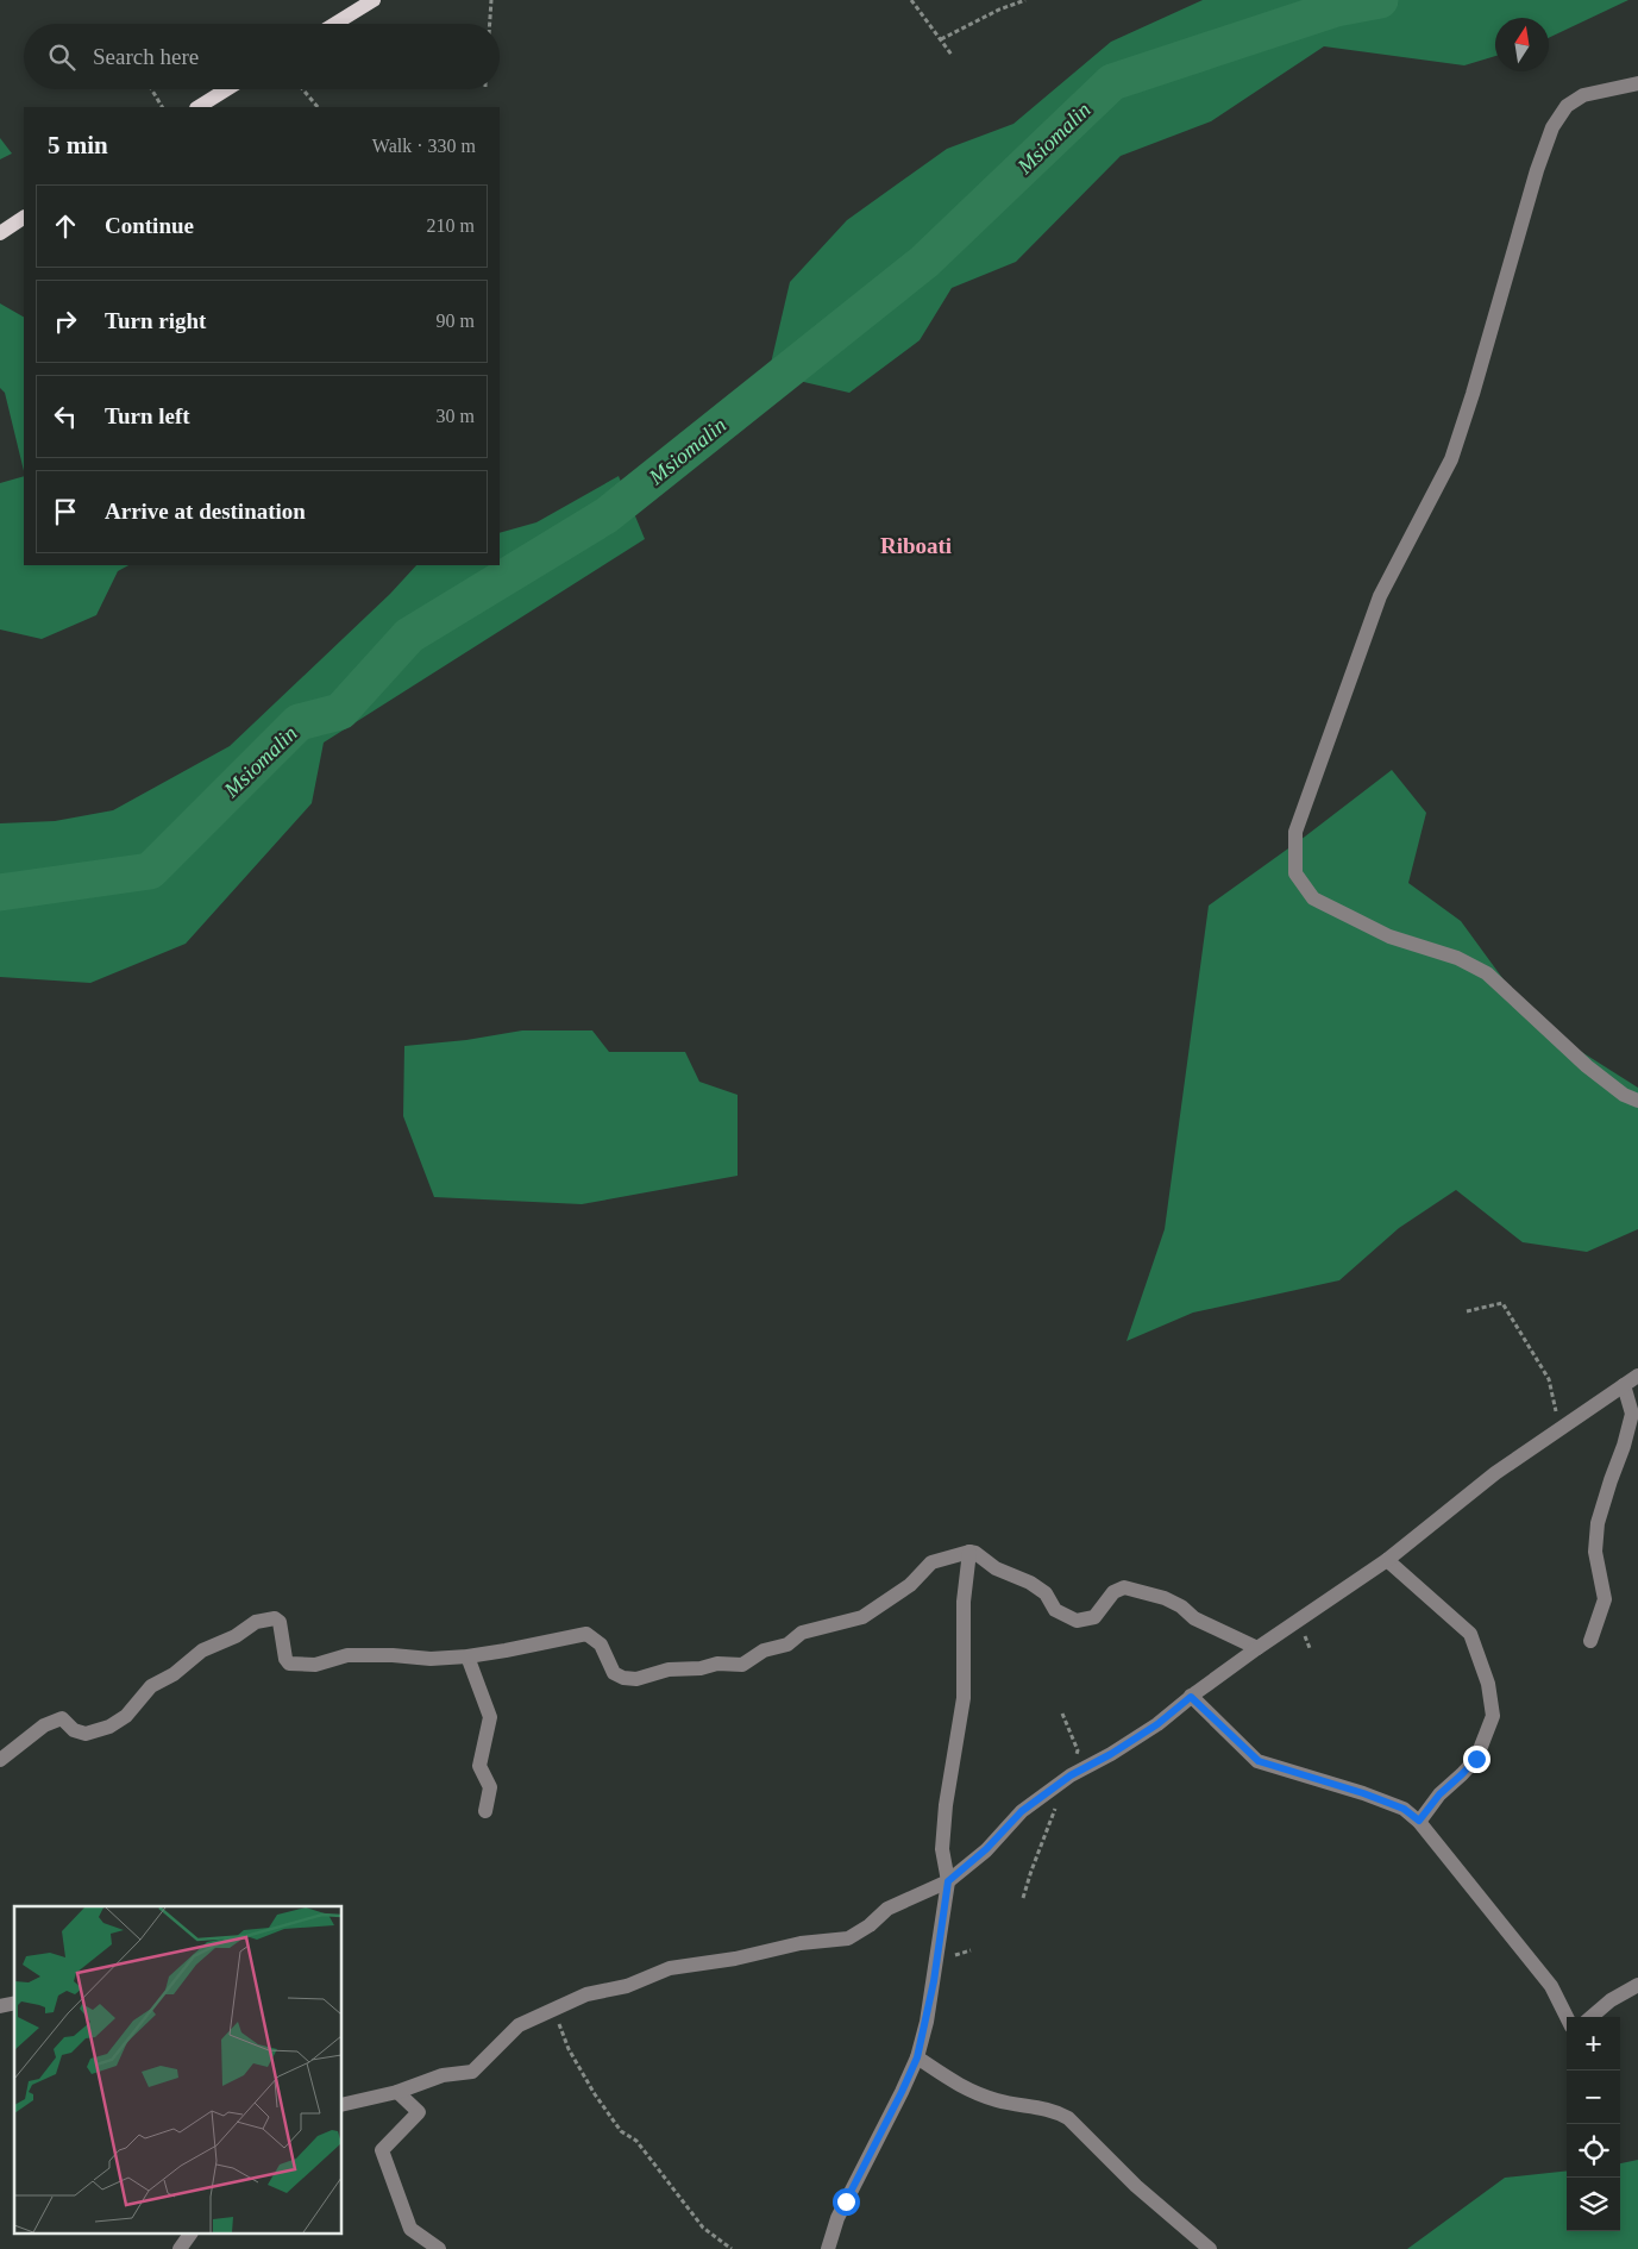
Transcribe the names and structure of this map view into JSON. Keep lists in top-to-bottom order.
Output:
{
  "districts": ["Riboati"],
  "water": ["Msiomalin"],
  "north": "top",
  "page": {
    "search": "Search here",
    "heading": ["5 min", "Walk · 330 m"],
    "list": [
      ["Continue", "210 m"],
      ["Turn right", "90 m"],
      ["Turn left", "30 m"],
      "Arrive at destination"
    ],
    "map_buttons": ["+", "−"]
  }
}
